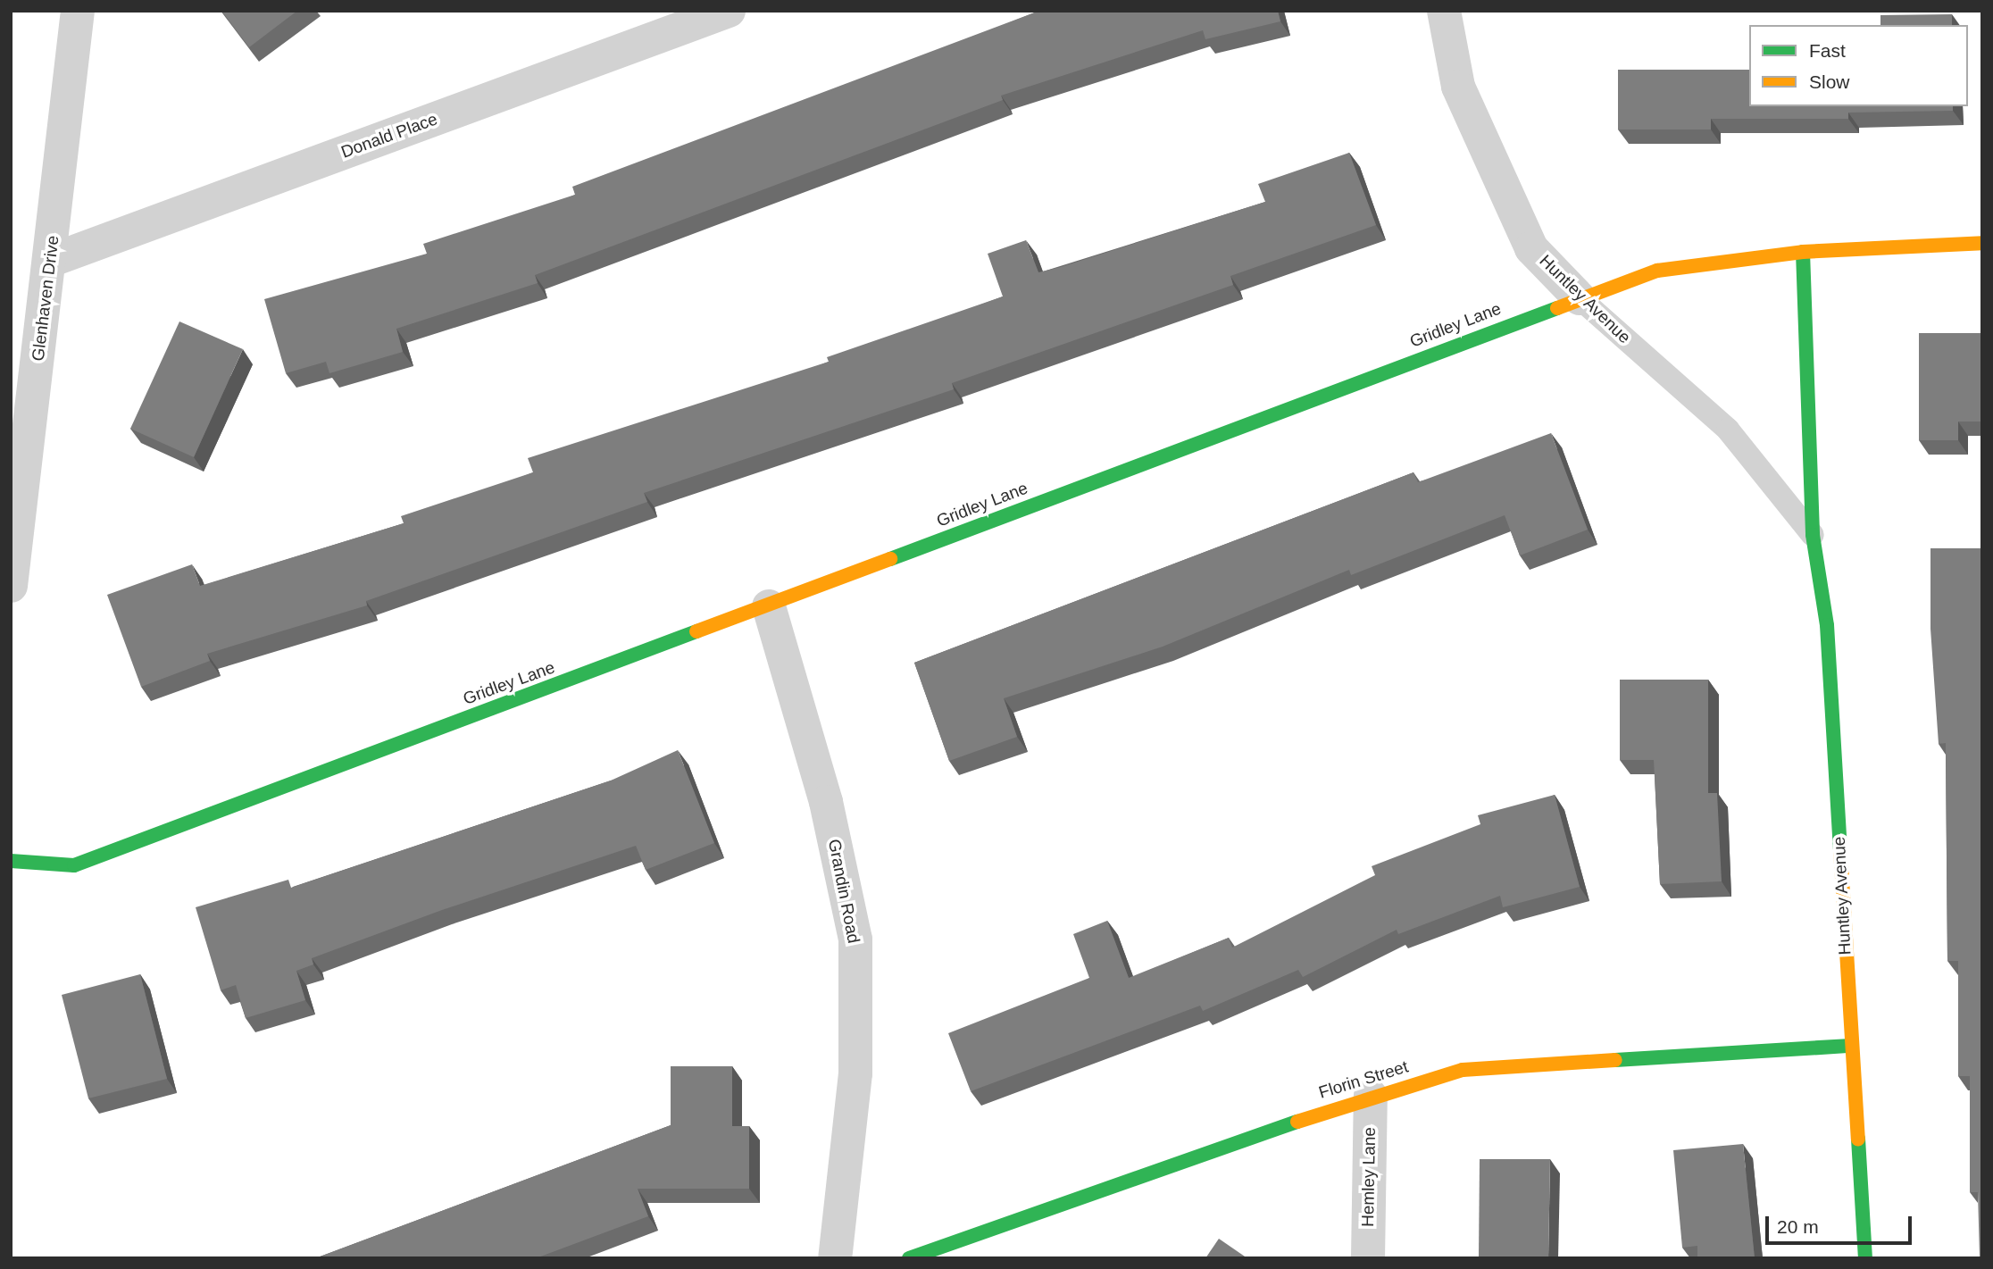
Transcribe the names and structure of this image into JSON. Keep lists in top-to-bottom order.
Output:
{
  "streets": {
    "street": [
      "Donald Place",
      "Glenhaven Drive",
      "Huntley Avenue",
      "Gridley Lane",
      "Grandin Road",
      "Florin Street",
      "Hemley Lane"
    ]
  },
  "crossings": [
    ["Donald Place", "Glenhaven Drive"],
    ["Huntley Avenue", "Gridley Lane"],
    ["Huntley Avenue", "Florin Street"],
    ["Gridley Lane", "Grandin Road"],
    ["Florin Street", "Hemley Lane"]
  ],
  "legend": ["Fast", "Slow"],
  "scale_bar": "20 m"
}
